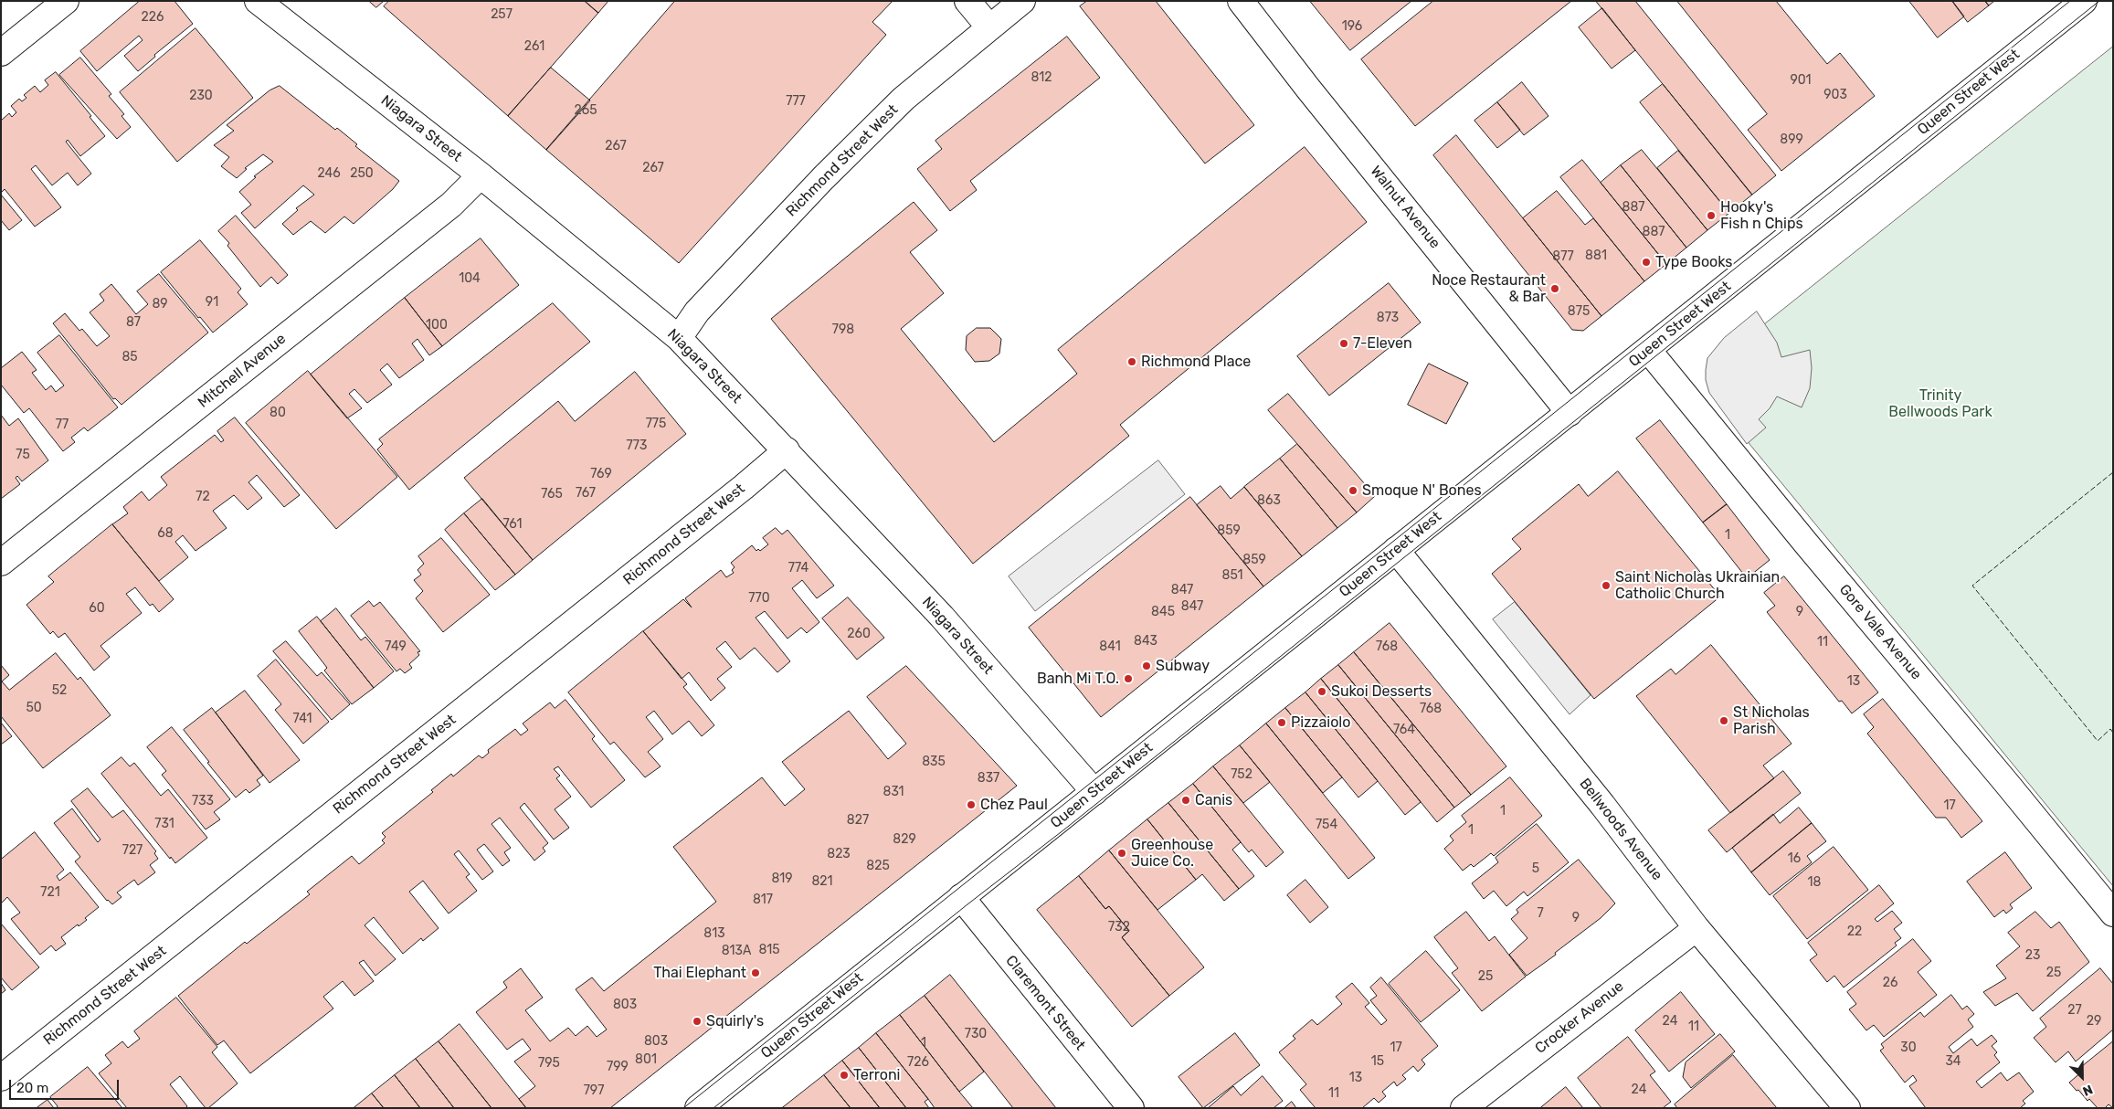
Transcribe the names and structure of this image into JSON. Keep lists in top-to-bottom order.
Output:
{
  "streets": {
    "street": [
      "Queen Street West",
      "Niagara Street",
      "Richmond Street West",
      "Walnut Avenue",
      "Mitchell Avenue",
      "Gore Vale Avenue",
      "Bellwoods Avenue",
      "Claremont Street",
      "Crocker Avenue"
    ]
  },
  "crossings": [
    ["Queen Street West", "Niagara Street"],
    ["Queen Street West", "Walnut Avenue"],
    ["Queen Street West", "Gore Vale Avenue"],
    ["Queen Street West", "Bellwoods Avenue"],
    ["Queen Street West", "Claremont Street"],
    ["Niagara Street", "Richmond Street West"],
    ["Niagara Street", "Mitchell Avenue"],
    ["Bellwoods Avenue", "Crocker Avenue"]
  ],
  "parks": ["Trinity Bellwoods Park"],
  "places": [
    "Hooky's Fish n Chips",
    "Type Books",
    "Noce Restaurant & Bar",
    "7-Eleven",
    "Richmond Place",
    "Smoque N' Bones",
    "Saint Nicholas Ukrainian Catholic Church",
    "Subway",
    "Banh Mi T.O.",
    "Sukoi Desserts",
    "St Nicholas Parish",
    "Pizzaiolo",
    "Canis",
    "Chez Paul",
    "Greenhouse Juice Co.",
    "Thai Elephant",
    "Squirly's",
    "Terroni"
  ],
  "house_numbers": [
    "257",
    "226",
    "196",
    "261",
    "812",
    "901",
    "903",
    "230",
    "777",
    "265",
    "899",
    "267",
    "267",
    "246",
    "250",
    "887",
    "887",
    "881",
    "877",
    "104",
    "91",
    "89",
    "875",
    "873",
    "87",
    "100",
    "798",
    "85",
    "80",
    "775",
    "77",
    "773",
    "75",
    "769",
    "767",
    "765",
    "72",
    "863",
    "761",
    "859",
    "68",
    "1",
    "859",
    "774",
    "851",
    "847",
    "770",
    "847",
    "60",
    "845",
    "9",
    "260",
    "843",
    "11",
    "749",
    "841",
    "768",
    "13",
    "52",
    "50",
    "768",
    "741",
    "764",
    "835",
    "752",
    "837",
    "831",
    "733",
    "17",
    "1",
    "827",
    "731",
    "754",
    "1",
    "829",
    "727",
    "823",
    "16",
    "825",
    "5",
    "819",
    "821",
    "18",
    "721",
    "817",
    "7",
    "9",
    "732",
    "22",
    "813",
    "815",
    "813A",
    "23",
    "25",
    "25",
    "26",
    "803",
    "27",
    "24",
    "29",
    "11",
    "730",
    "803",
    "1",
    "17",
    "30",
    "801",
    "15",
    "34",
    "726",
    "795",
    "799",
    "13",
    "24",
    "797",
    "11"
  ],
  "scale_bar": "20 m",
  "north": "bottom right"
}
